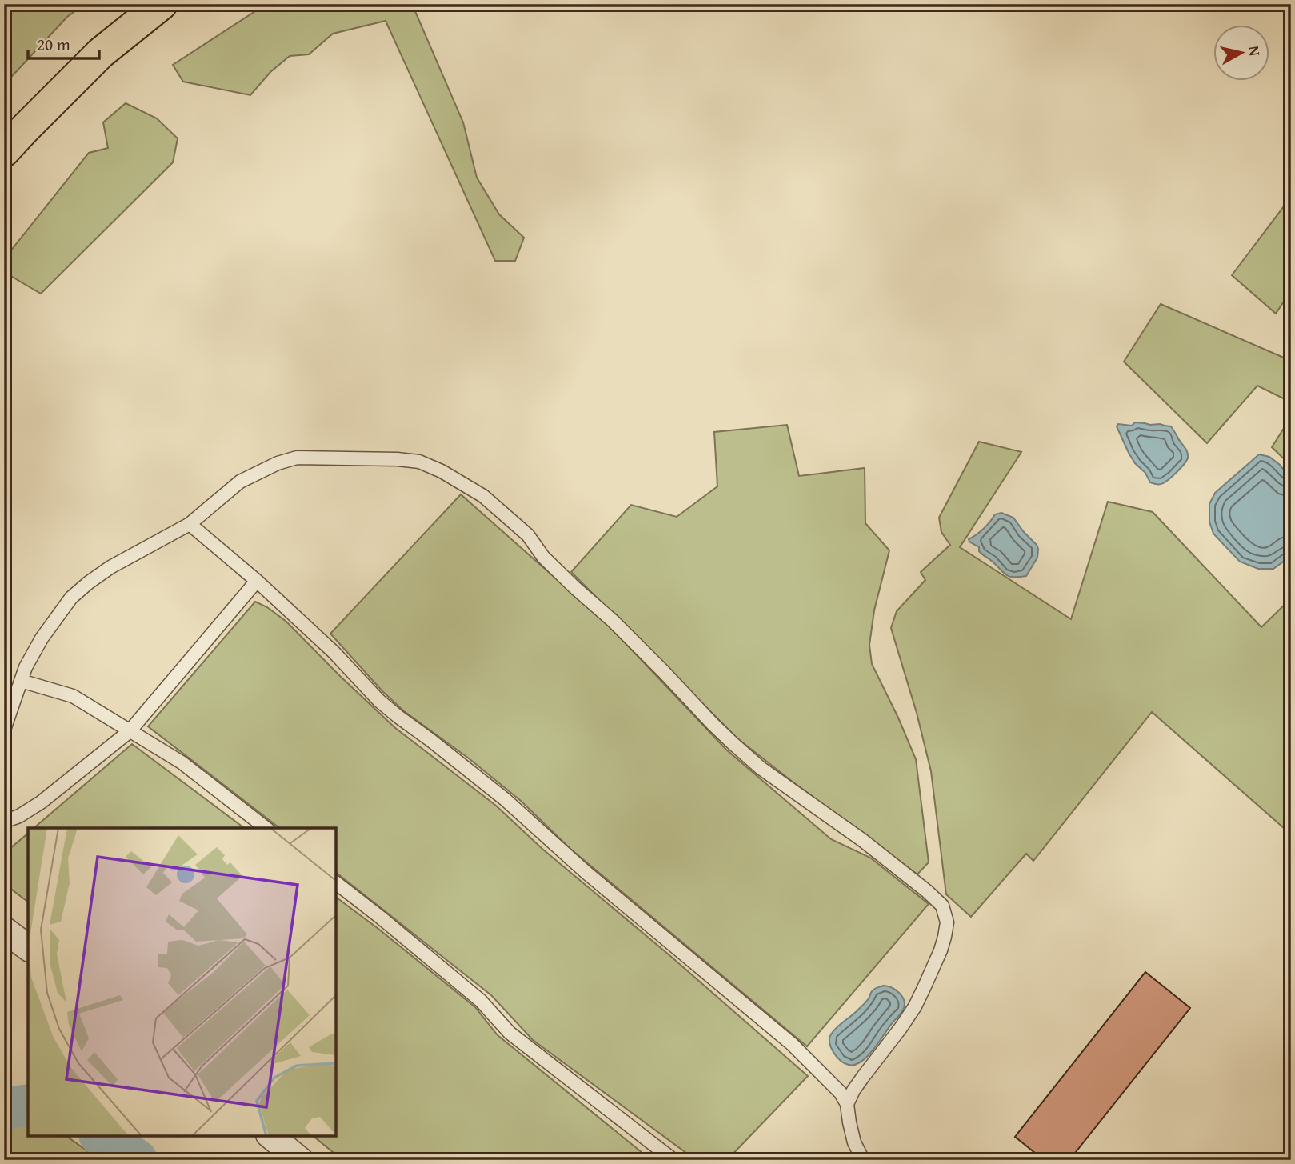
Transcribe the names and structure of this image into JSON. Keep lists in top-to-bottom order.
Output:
{
  "scale_bar": "20 m",
  "north": "right"
}
